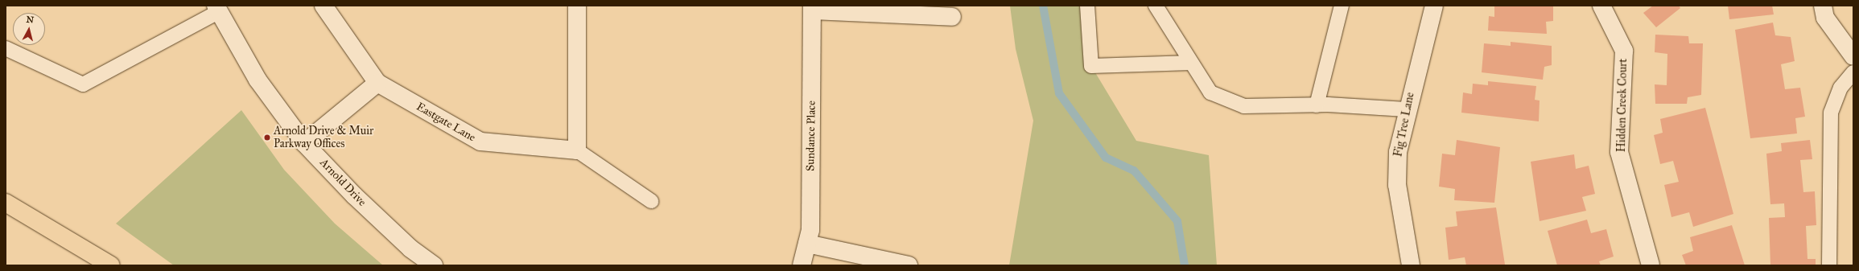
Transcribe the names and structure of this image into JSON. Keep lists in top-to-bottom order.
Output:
{
  "streets": {
    "street": [
      "Hidden Creek Court",
      "Eastgate Lane",
      "Fig Tree Lane",
      "Sundance Place",
      "Arnold Drive"
    ]
  },
  "places": ["Arnold Drive & Muir Parkway Offices"],
  "north": "top"
}
